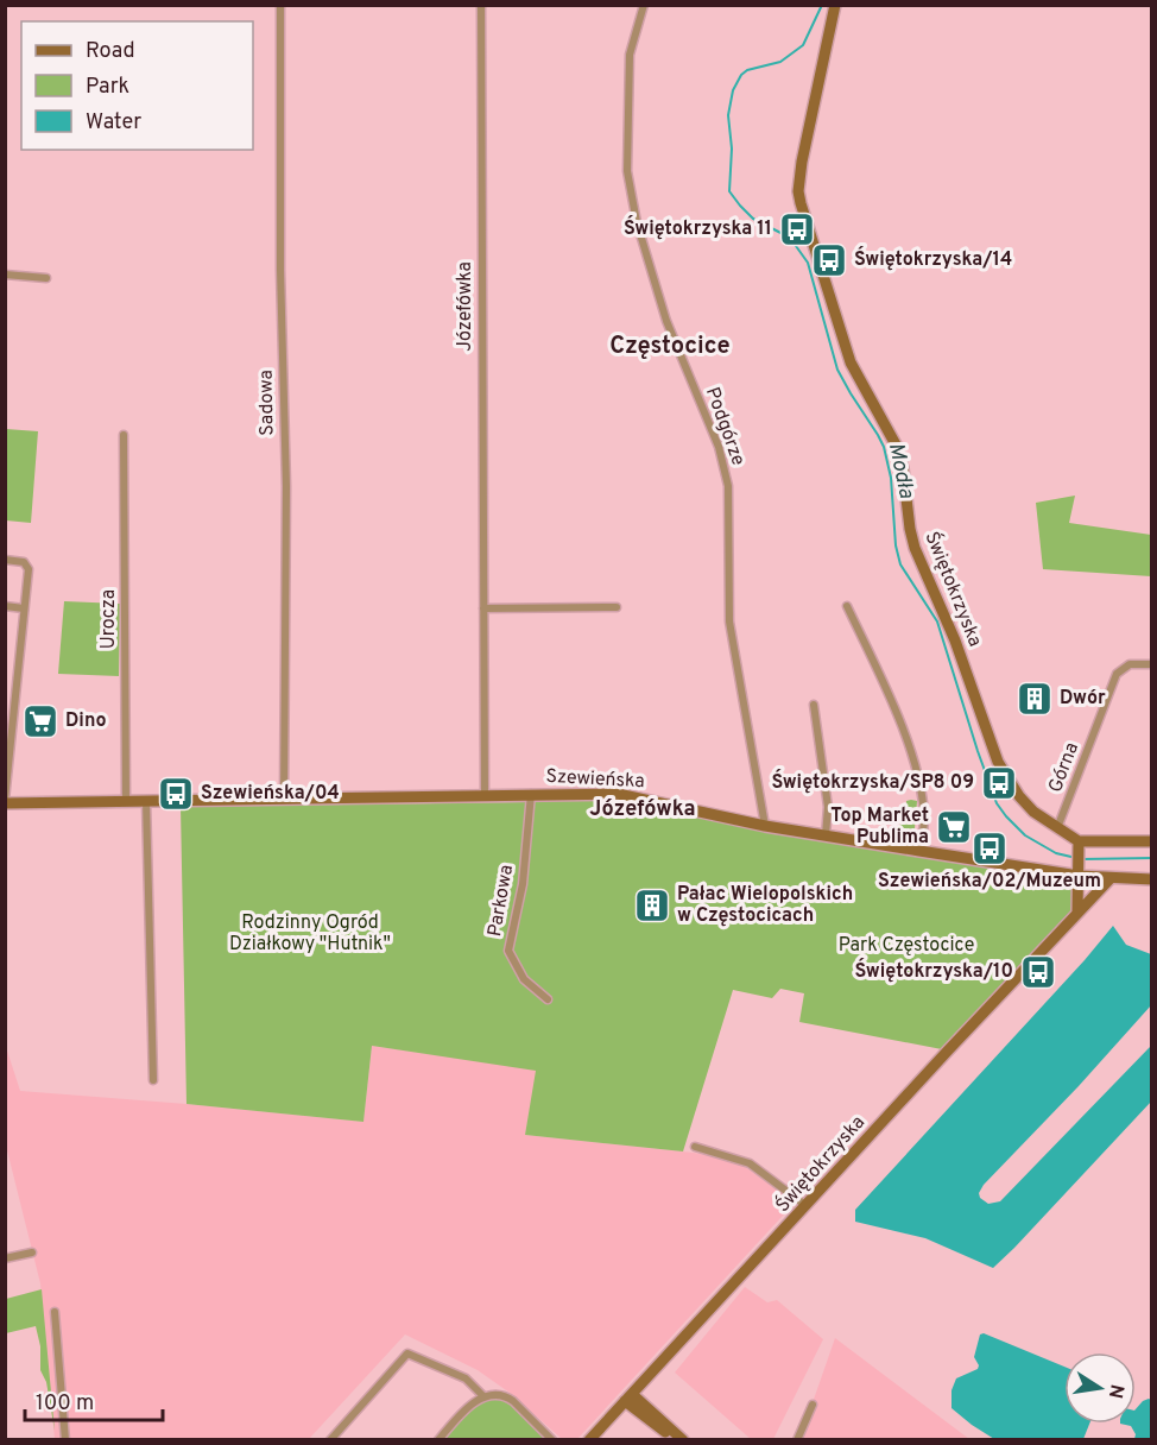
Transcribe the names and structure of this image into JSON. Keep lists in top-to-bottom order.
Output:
{
  "streets": {
    "street": [
      "Józefówka",
      "Sadowa",
      "Podgórze",
      "Świętokrzyska",
      "Urocza",
      "Górna",
      "Szewieńska",
      "Parkowa"
    ]
  },
  "crossings": [
    ["Józefówka", "Szewieńska"],
    ["Sadowa", "Szewieńska"],
    ["Podgórze", "Szewieńska"],
    ["Świętokrzyska", "Górna"],
    ["Świętokrzyska", "Szewieńska"],
    ["Urocza", "Szewieńska"],
    ["Szewieńska", "Parkowa"]
  ],
  "districts": ["Częstocice", "Józefówka"],
  "water": ["Modła"],
  "parks": ["Rodzinny Ogród Działkowy \"Hutnik\"", "Park Częstocice"],
  "places": {
    "bus stop": [
      "Świętokrzyska 11",
      "Świętokrzyska/14",
      "Świętokrzyska/SP8 09",
      "Szewieńska/04",
      "Szewieńska/02/Muzeum",
      "Świętokrzyska/10"
    ],
    "building": ["Dwór", "Pałac Wielopolskich w Częstocicach"],
    "supermarket": ["Dino", "Top Market Publima"]
  },
  "legend": ["Road", "Park", "Water"],
  "scale_bar": "100 m",
  "north": "right"
}
